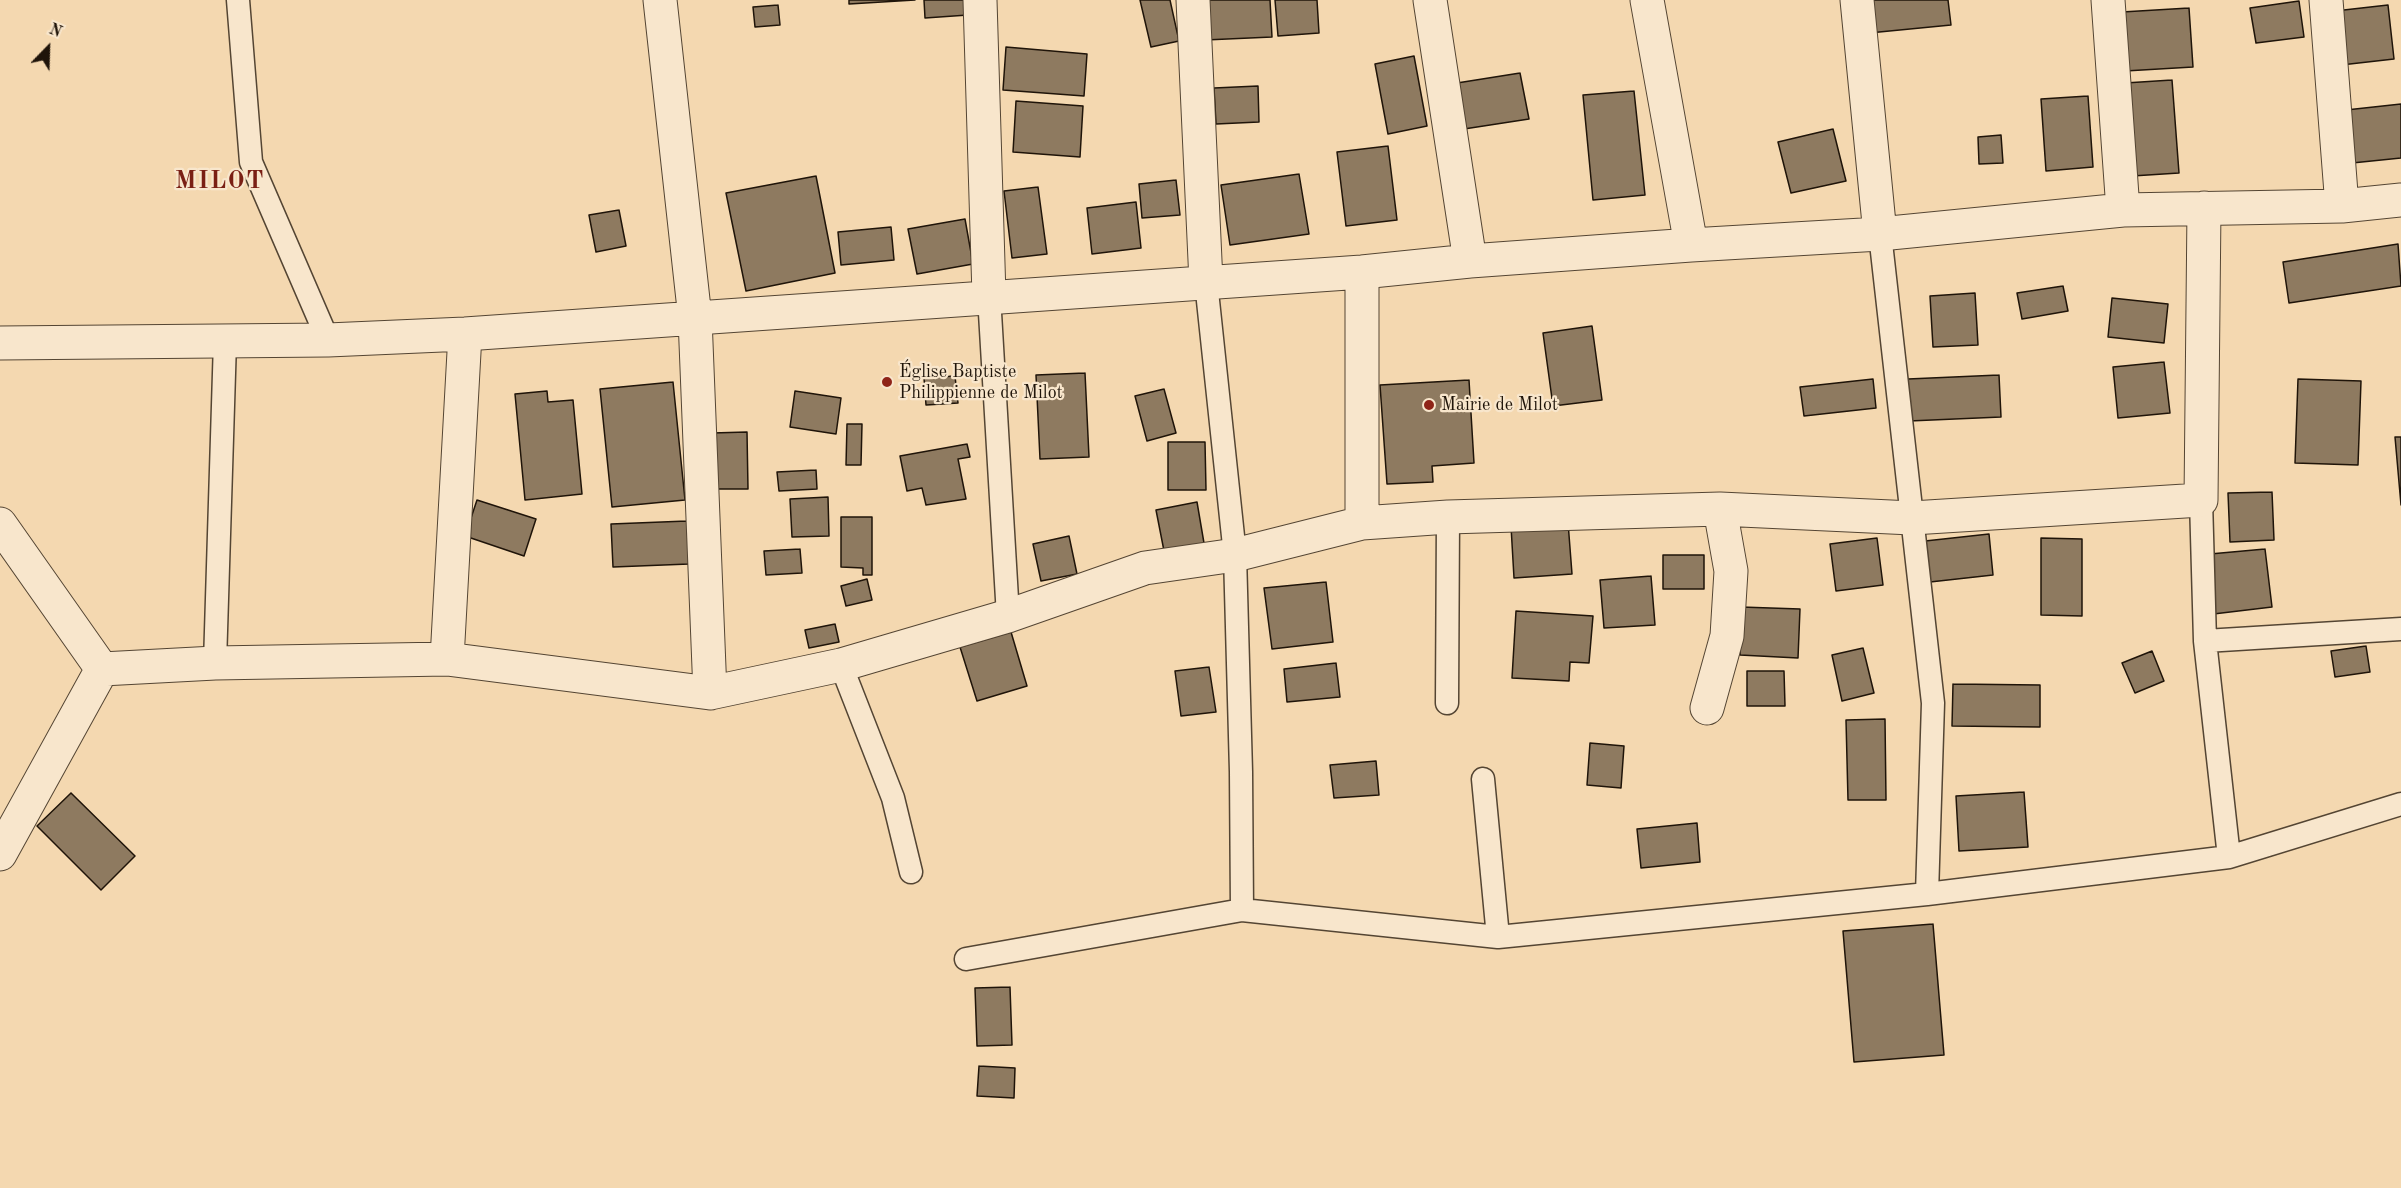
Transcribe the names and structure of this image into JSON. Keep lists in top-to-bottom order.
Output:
{
  "districts": ["MILOT"],
  "places": ["Église Baptiste Philippienne de Milot", "Mairie de Milot"],
  "north": "top right"
}
